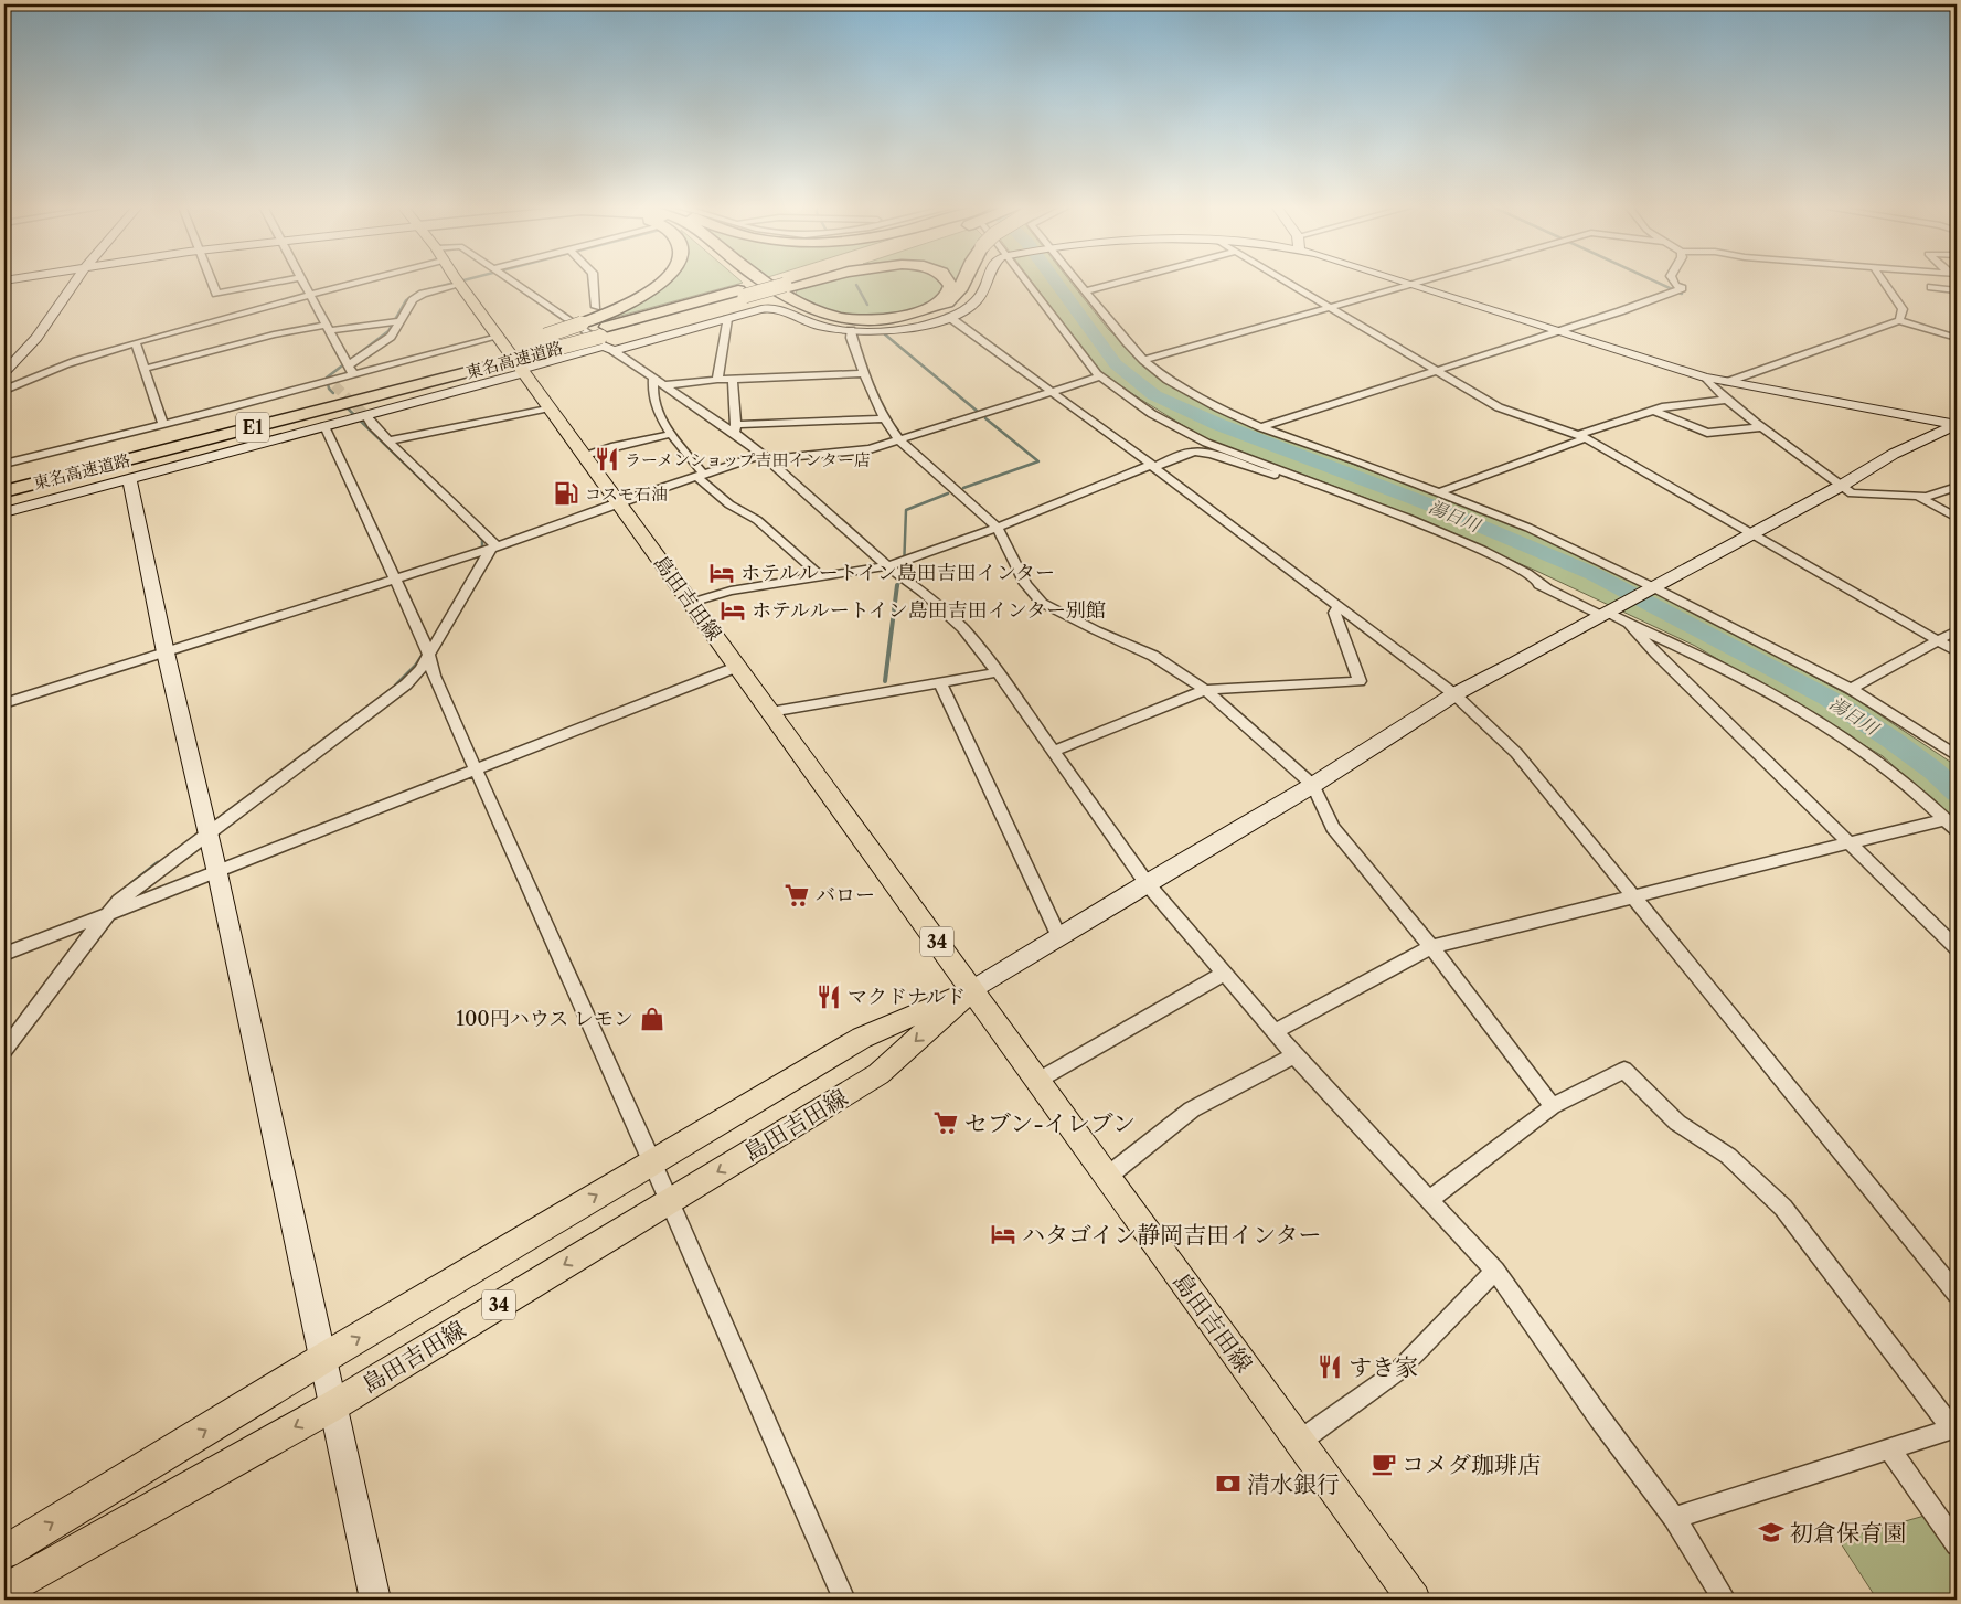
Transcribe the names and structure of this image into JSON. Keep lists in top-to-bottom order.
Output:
{
  "streets": {
    "highway": ["東名高速道路", "E1"],
    "main road": ["島田吉田線", "34"]
  },
  "crossings": [
    ["東名高速道路", "島田吉田線"]
  ],
  "water": ["湯日川"],
  "places": {
    "restaurant": ["ラーメンショップ吉田インター店", "マクドナルド", "すき家"],
    "fuel station": ["コスモ石油"],
    "hotel": ["ホテルルートイン島田吉田インター", "ホテルルートイン島田吉田インター別館", "ハタゴイン静岡吉田インター"],
    "supermarket": ["バロー", "セブン-イレブン"],
    "shop": ["100円ハウス レモン"],
    "cafe": ["コメダ珈琲店"],
    "bank": ["清水銀行"],
    "school or university": ["初倉保育園"]
  }
}
